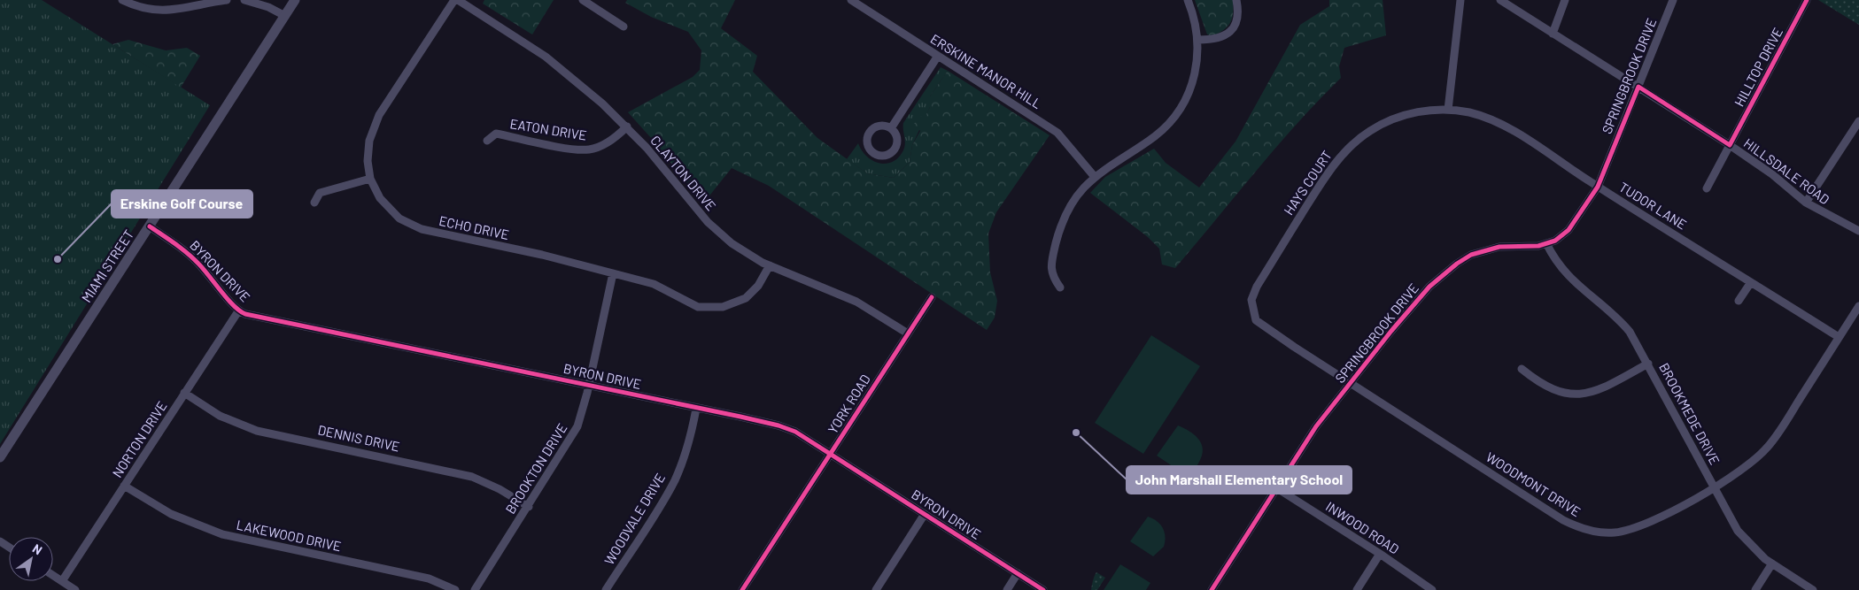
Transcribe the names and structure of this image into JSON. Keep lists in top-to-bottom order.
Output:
{
  "streets": {
    "street": [
      "HILLTOP DRIVE",
      "ERSKINE MANOR HILL",
      "SPRINGBROOK DRIVE",
      "EATON DRIVE",
      "HILLSDALE ROAD",
      "CLAYTON DRIVE",
      "HAYS COURT",
      "TUDOR LANE",
      "ECHO DRIVE",
      "MIAMI STREET",
      "BYRON DRIVE",
      "YORK ROAD",
      "BROOKMEDE DRIVE",
      "DENNIS DRIVE",
      "NORTON DRIVE",
      "BROOKTON DRIVE",
      "WOODMONT DRIVE",
      "WOODVALE DRIVE",
      "INWOOD ROAD",
      "LAKEWOOD DRIVE"
    ]
  },
  "crossings": [
    ["HILLTOP DRIVE", "HILLSDALE ROAD"],
    ["SPRINGBROOK DRIVE", "HILLSDALE ROAD"],
    ["SPRINGBROOK DRIVE", "TUDOR LANE"],
    ["SPRINGBROOK DRIVE", "BROOKMEDE DRIVE"],
    ["SPRINGBROOK DRIVE", "WOODMONT DRIVE"],
    ["SPRINGBROOK DRIVE", "INWOOD ROAD"],
    ["EATON DRIVE", "CLAYTON DRIVE"],
    ["CLAYTON DRIVE", "ECHO DRIVE"],
    ["CLAYTON DRIVE", "YORK ROAD"],
    ["HAYS COURT", "TUDOR LANE"],
    ["HAYS COURT", "WOODMONT DRIVE"],
    ["TUDOR LANE", "WOODMONT DRIVE"],
    ["ECHO DRIVE", "BROOKTON DRIVE"],
    ["MIAMI STREET", "BYRON DRIVE"],
    ["BYRON DRIVE", "YORK ROAD"],
    ["BYRON DRIVE", "NORTON DRIVE"],
    ["BYRON DRIVE", "BROOKTON DRIVE"],
    ["BYRON DRIVE", "WOODVALE DRIVE"],
    ["BROOKMEDE DRIVE", "WOODMONT DRIVE"],
    ["DENNIS DRIVE", "NORTON DRIVE"],
    ["DENNIS DRIVE", "BROOKTON DRIVE"],
    ["NORTON DRIVE", "LAKEWOOD DRIVE"]
  ],
  "places": ["Erskine Golf Course", "John Marshall Elementary School"],
  "north": "top right"
}
